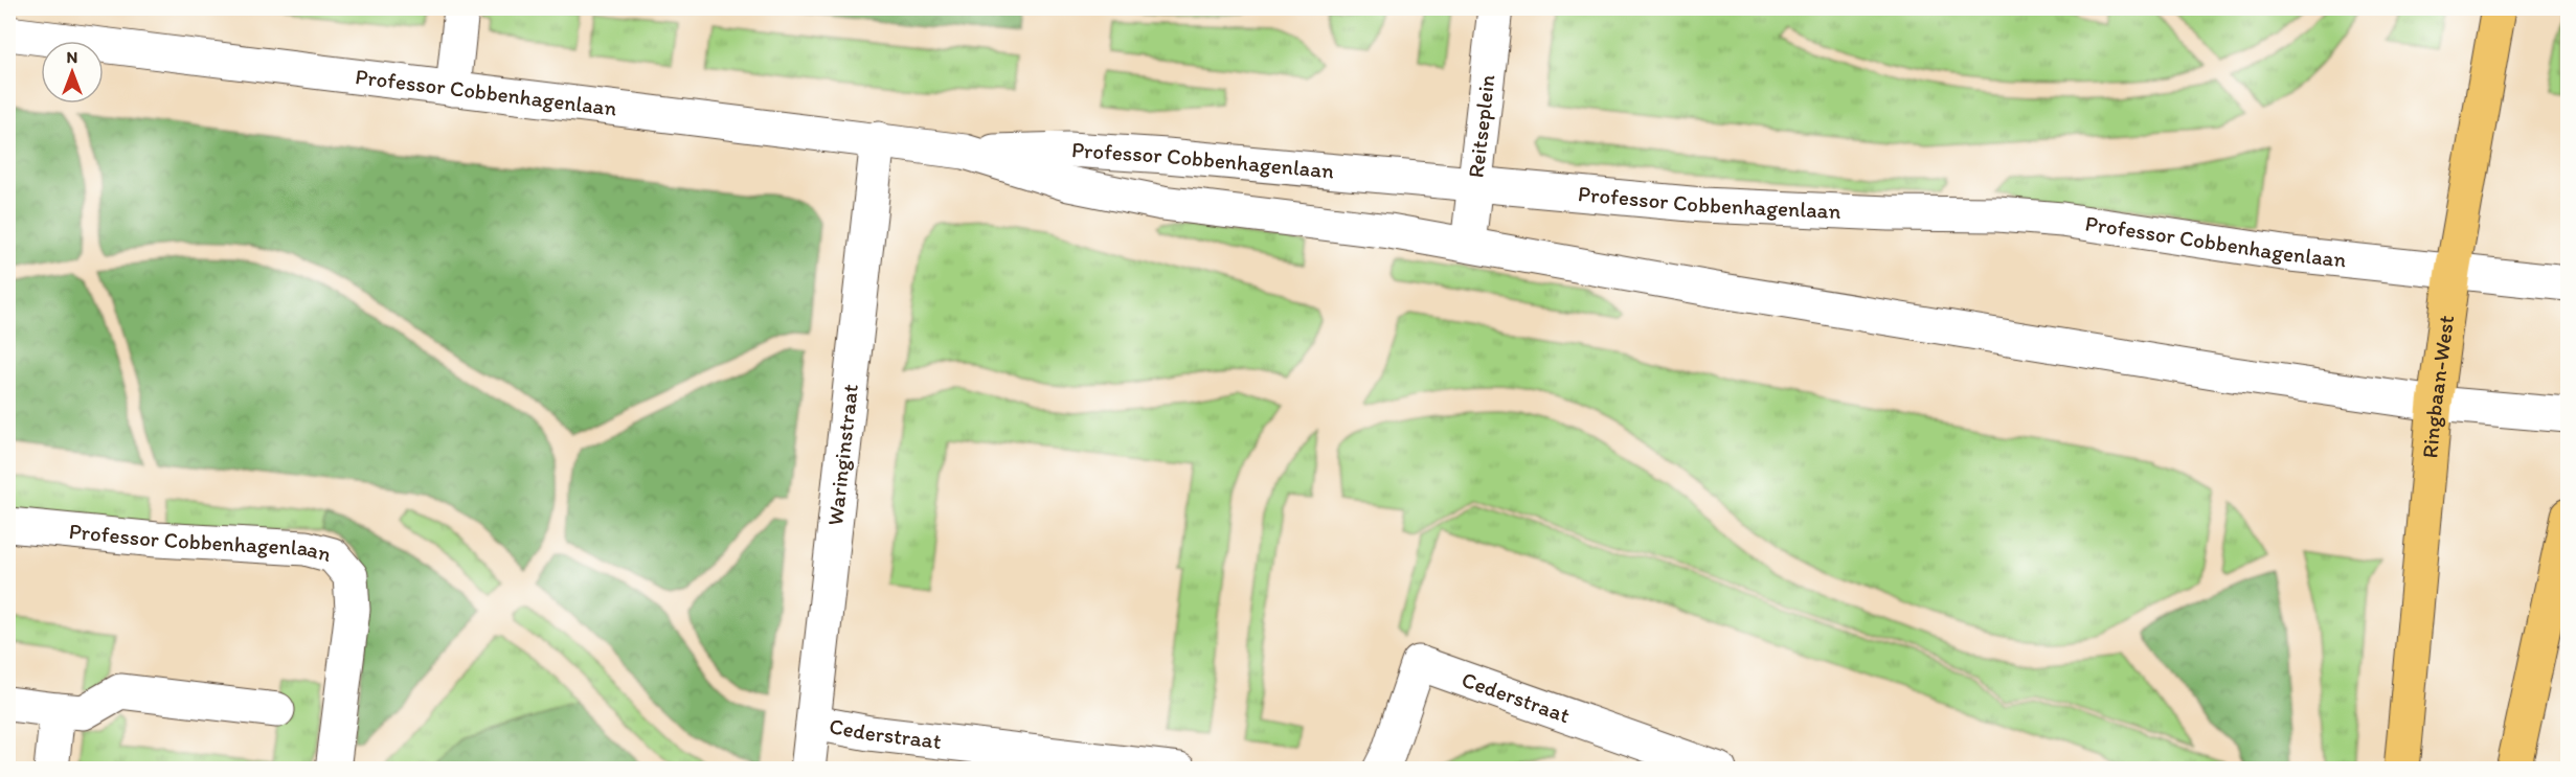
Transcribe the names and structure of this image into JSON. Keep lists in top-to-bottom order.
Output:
{
  "streets": {
    "main road": ["Ringbaan-West"],
    "street": [
      "Professor Cobbenhagenlaan",
      "Reitseplein",
      "Waringinstraat",
      "Cederstraat"
    ]
  },
  "crossings": [
    ["Professor Cobbenhagenlaan", "Reitseplein"],
    ["Professor Cobbenhagenlaan", "Ringbaan-West"],
    ["Professor Cobbenhagenlaan", "Waringinstraat"],
    ["Waringinstraat", "Cederstraat"]
  ],
  "north": "top"
}
